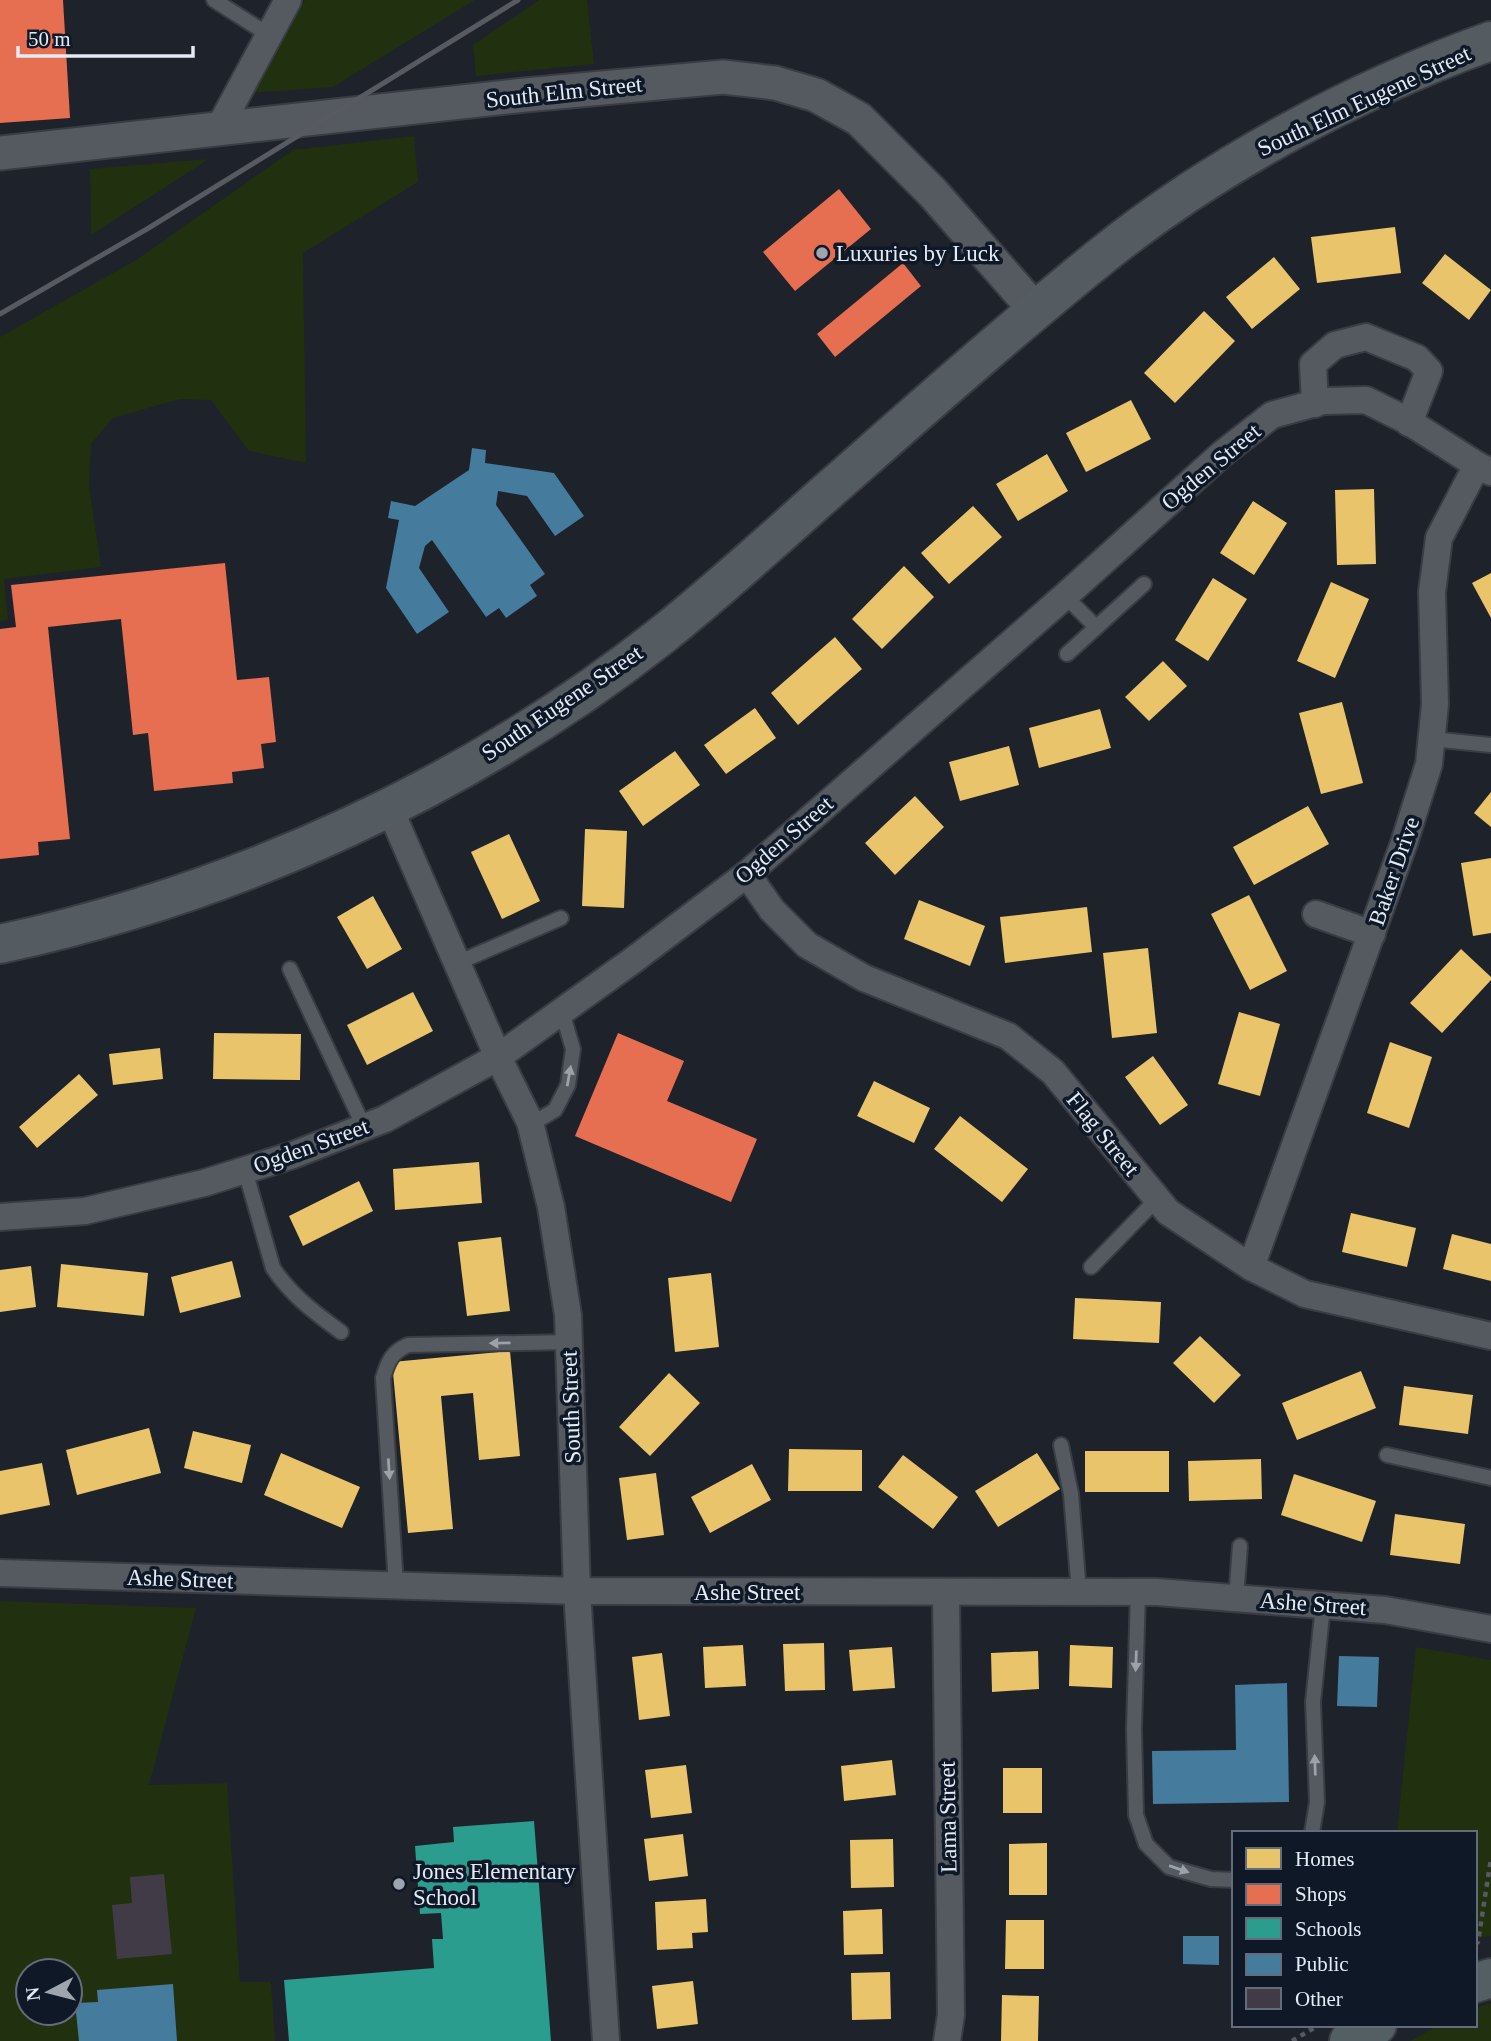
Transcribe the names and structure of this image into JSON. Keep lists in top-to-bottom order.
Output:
{
  "streets": {
    "main road": ["South Elm Eugene Street", "South Eugene Street"],
    "street": [
      "South Elm Street",
      "Ogden Street",
      "Baker Drive",
      "Flag Street",
      "South Street",
      "Ashe Street",
      "Lama Street"
    ]
  },
  "crossings": [
    ["South Elm Street", "South Elm Eugene Street"],
    ["South Elm Street", "South Eugene Street"],
    ["South Elm Eugene Street", "South Eugene Street"],
    ["Ogden Street", "Baker Drive"],
    ["Ogden Street", "Flag Street"],
    ["Ogden Street", "South Street"],
    ["South Eugene Street", "South Street"],
    ["Baker Drive", "Flag Street"],
    ["South Street", "Ashe Street"],
    ["Ashe Street", "Lama Street"]
  ],
  "places": ["Luxuries by Luck", "Jones Elementary School"],
  "legend": [
    "Homes",
    "Shops",
    "Schools",
    "Public",
    "Other"
  ],
  "scale_bar": "50 m",
  "north": "left"
}
